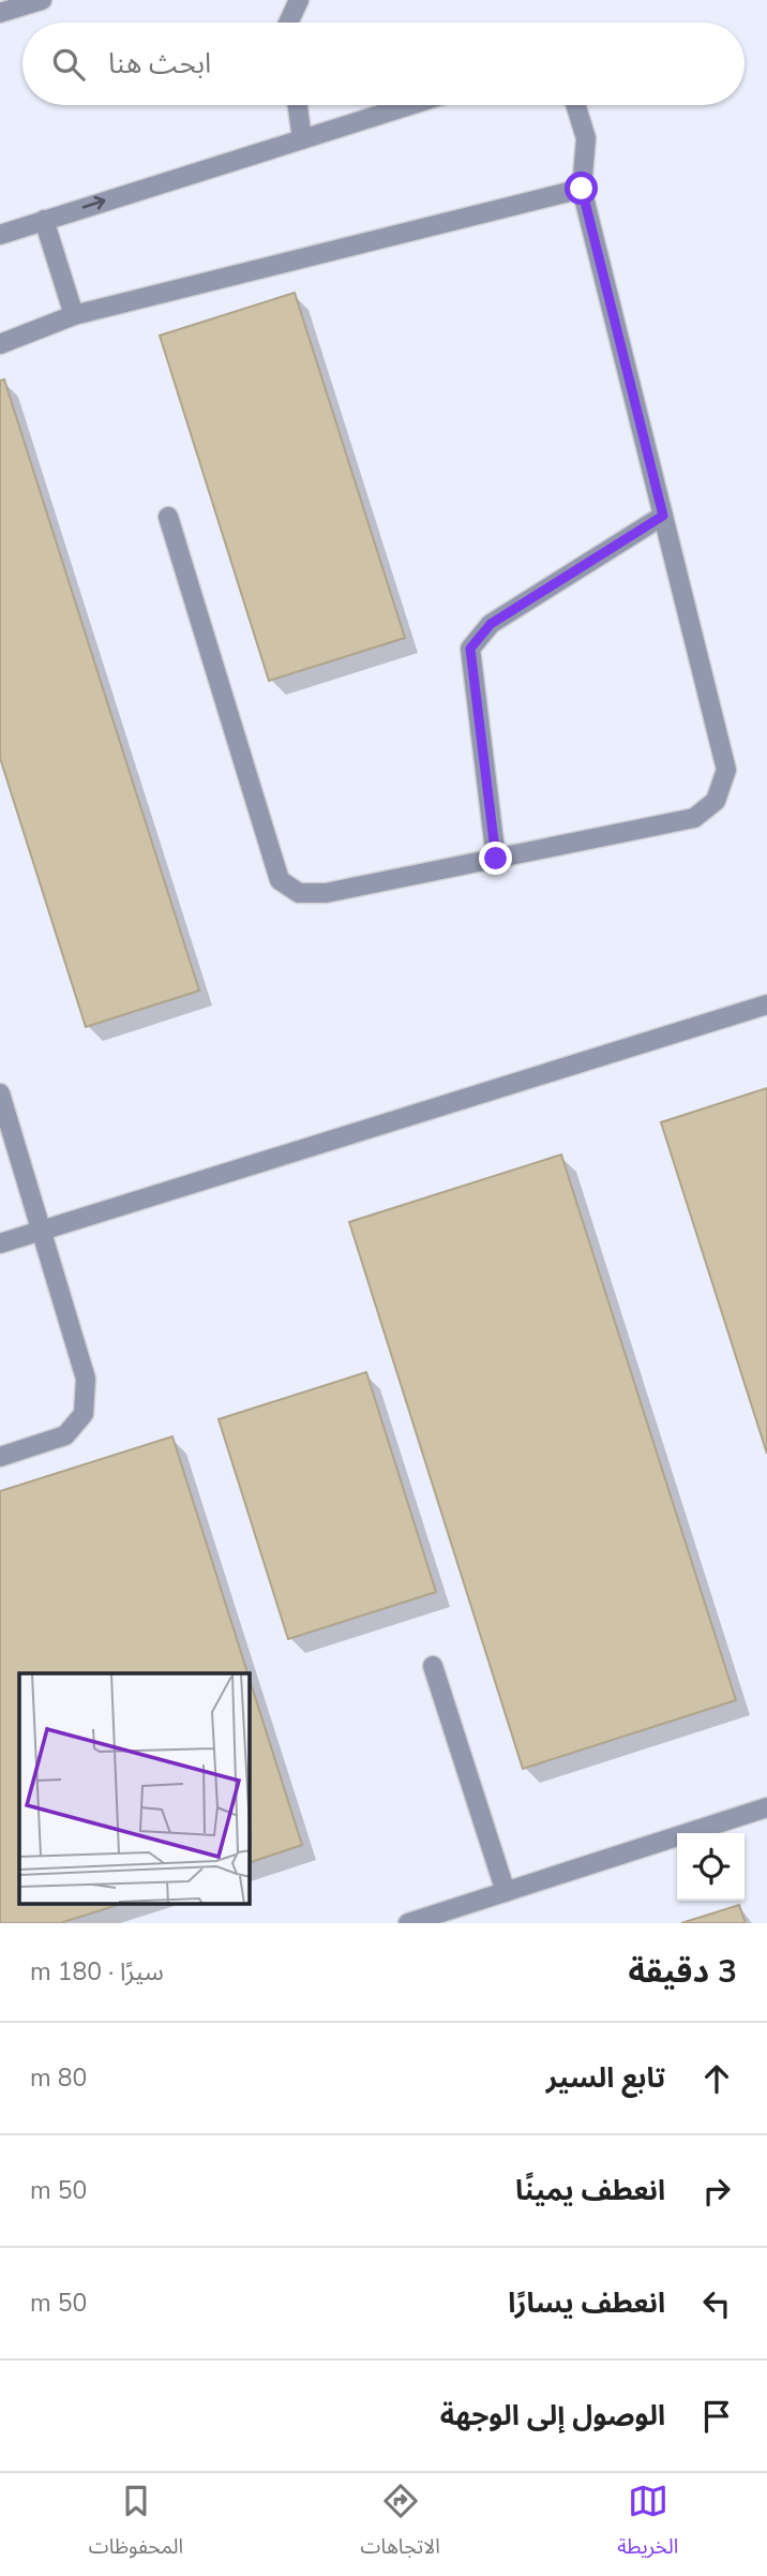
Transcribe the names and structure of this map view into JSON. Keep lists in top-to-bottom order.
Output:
{
  "page": {
    "search": "ابحث هنا",
    "heading": ["3 دقيقة", "سيرًا · 180 m"],
    "list": [
      ["تابع السير", "80 m"],
      ["انعطف يمينًا", "50 m"],
      ["انعطف يسارًا", "50 m"],
      "الوصول إلى الوجهة"
    ],
    "nav": ["الخريطة", "الاتجاهات", "المحفوظات"]
  }
}
